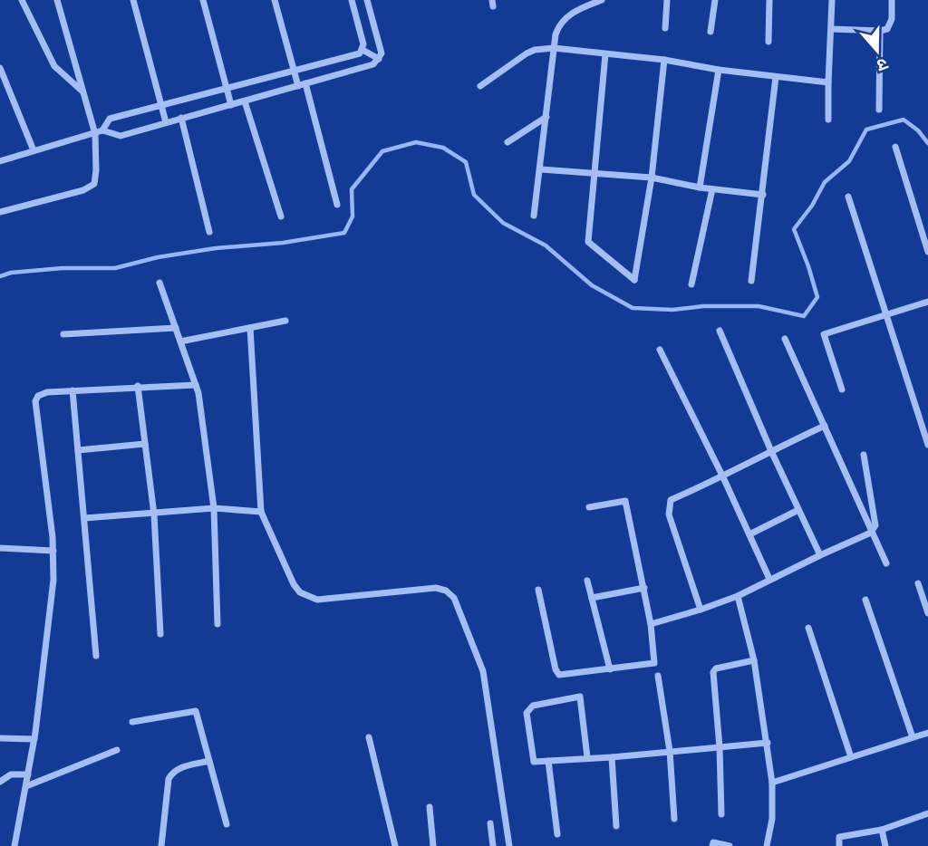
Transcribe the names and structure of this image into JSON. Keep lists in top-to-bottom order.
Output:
{
  "north": "bottom"
}
